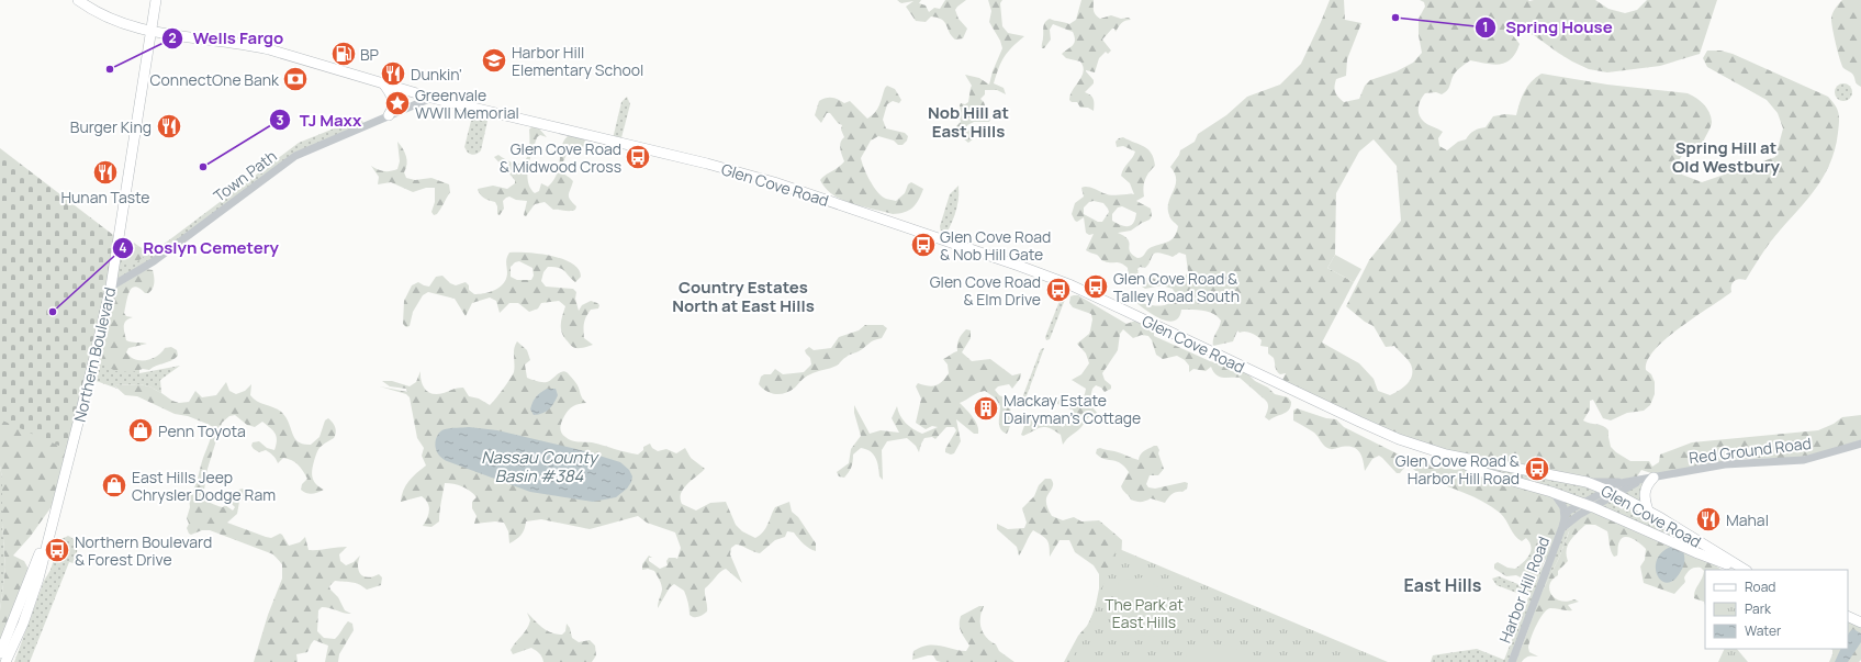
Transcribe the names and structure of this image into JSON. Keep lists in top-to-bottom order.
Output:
{
  "streets": {
    "main road": ["Glen Cove Road", "Northern Boulevard"],
    "street": ["Town Path", "Red Ground Road", "Harbor Hill Road"]
  },
  "crossings": [
    ["Town Path", "Glen Cove Road"],
    ["Town Path", "Northern Boulevard"],
    ["Glen Cove Road", "Northern Boulevard"],
    ["Glen Cove Road", "Red Ground Road"],
    ["Glen Cove Road", "Harbor Hill Road"],
    ["Red Ground Road", "Harbor Hill Road"]
  ],
  "districts": [
    "Nob Hill at East Hills",
    "Spring Hill at Old Westbury",
    "Country Estates North at East Hills",
    "East Hills"
  ],
  "water": ["Nassau County Basin #384"],
  "parks": ["The Park at East Hills"],
  "places": {
    "other": [
      "Spring House",
      "Wells Fargo",
      "TJ Maxx",
      "Roslyn Cemetery"
    ],
    "fuel station": ["BP"],
    "school or university": ["Harbor Hill Elementary School"],
    "restaurant": [
      "Dunkin'",
      "Burger King",
      "Hunan Taste",
      "Mahal"
    ],
    "bank": ["ConnectOne Bank"],
    "place": ["Greenvale WWII Memorial"],
    "bus stop": [
      "Glen Cove Road & Midwood Cross",
      "Glen Cove Road & Nob Hill Gate",
      "Glen Cove Road & Talley Road South",
      "Glen Cove Road & Elm Drive",
      "Glen Cove Road & Harbor Hill Road",
      "Northern Boulevard & Forest Drive"
    ],
    "building": ["Mackay Estate Dairyman's Cottage"],
    "shop": ["Penn Toyota", "East Hills Jeep Chrysler Dodge Ram"]
  },
  "legend": ["Road", "Park", "Water"]
}
